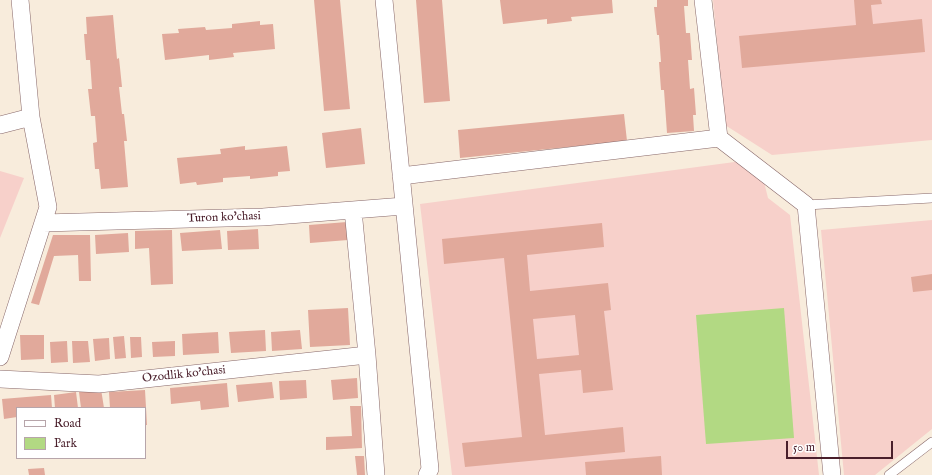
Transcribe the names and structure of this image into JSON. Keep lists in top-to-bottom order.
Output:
{
  "streets": {
    "street": ["Turon ko'chasi", "Ozodlik ko'chasi"]
  },
  "legend": ["Road", "Park"],
  "scale_bar": "50 m"
}
